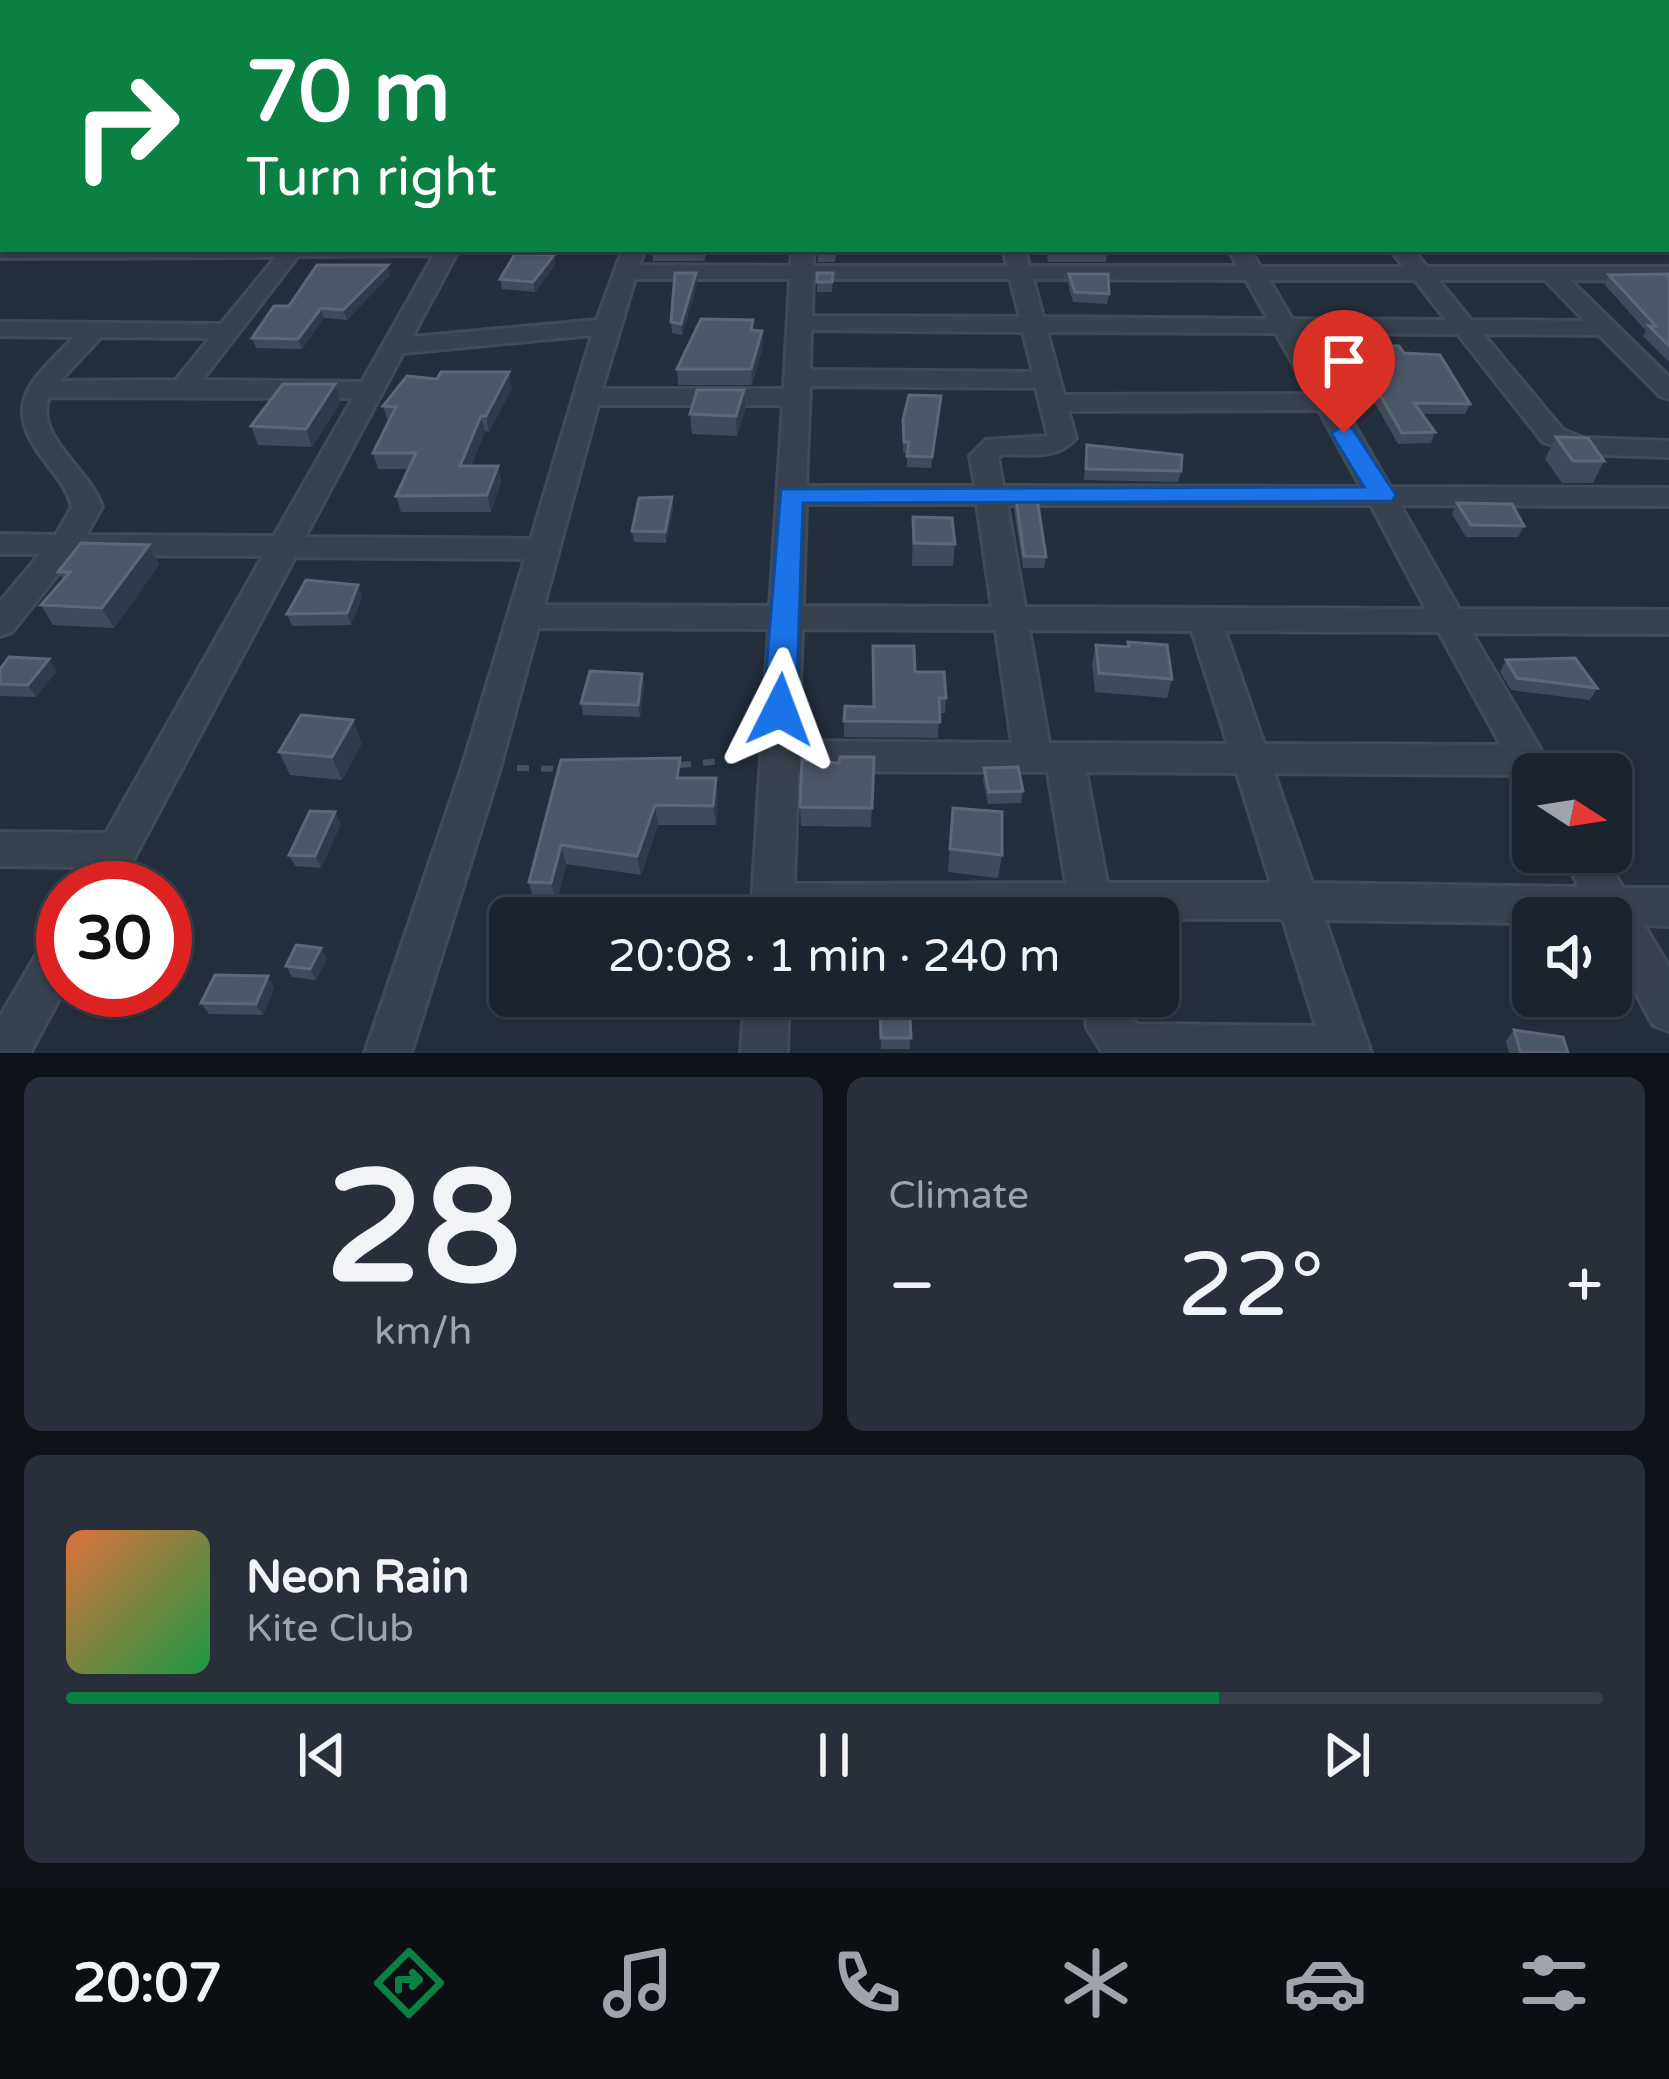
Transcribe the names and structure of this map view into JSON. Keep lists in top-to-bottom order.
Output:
{
  "north": "right",
  "page": {
    "turn": ["70 m", "Turn right"],
    "limit": "30",
    "trip": "20:08 · 1 min · 240 m",
    "tile": [
      ["28", "km/h"],
      "Climate"
    ],
    "heat": ["−", "22°", "+"],
    "song": ["Neon Rain", "Kite Club"],
    "tabs": "20:07"
  }
}
